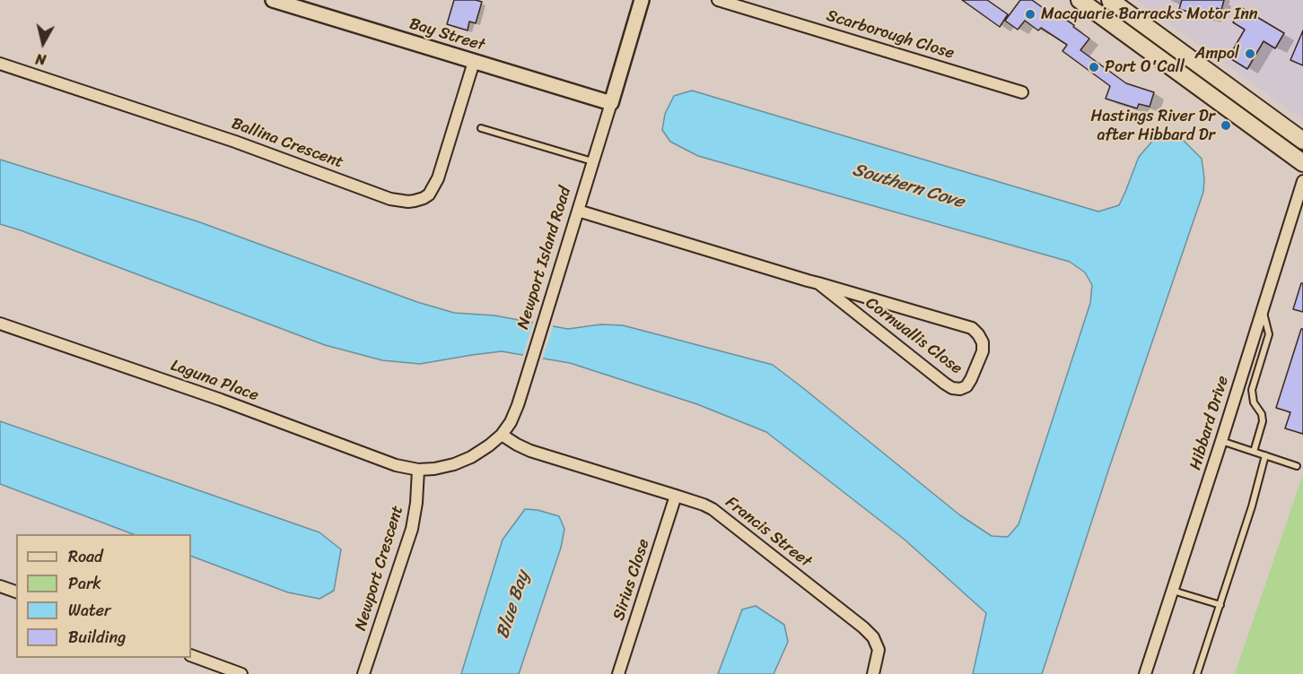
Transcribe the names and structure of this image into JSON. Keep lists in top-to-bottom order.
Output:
{
  "streets": {
    "street": [
      "Bay Street",
      "Scarborough Close",
      "Ballina Crescent",
      "Newport Island Road",
      "Cornwallis Close",
      "Laguna Place",
      "Hibbard Drive",
      "Francis Street",
      "Newport Crescent",
      "Sirius Close"
    ]
  },
  "crossings": [
    ["Bay Street", "Ballina Crescent"],
    ["Bay Street", "Newport Island Road"],
    ["Newport Island Road", "Cornwallis Close"],
    ["Newport Island Road", "Laguna Place"],
    ["Newport Island Road", "Francis Street"],
    ["Newport Island Road", "Newport Crescent"],
    ["Laguna Place", "Newport Crescent"],
    ["Francis Street", "Sirius Close"]
  ],
  "water": ["Southern Cove", "Blue Bay"],
  "places": [
    "Macquarie Barracks Motor Inn",
    "Ampol",
    "Port O'Call",
    "Hastings River Dr after Hibbard Dr"
  ],
  "legend": [
    "Road",
    "Park",
    "Water",
    "Building"
  ],
  "north": "bottom"
}
